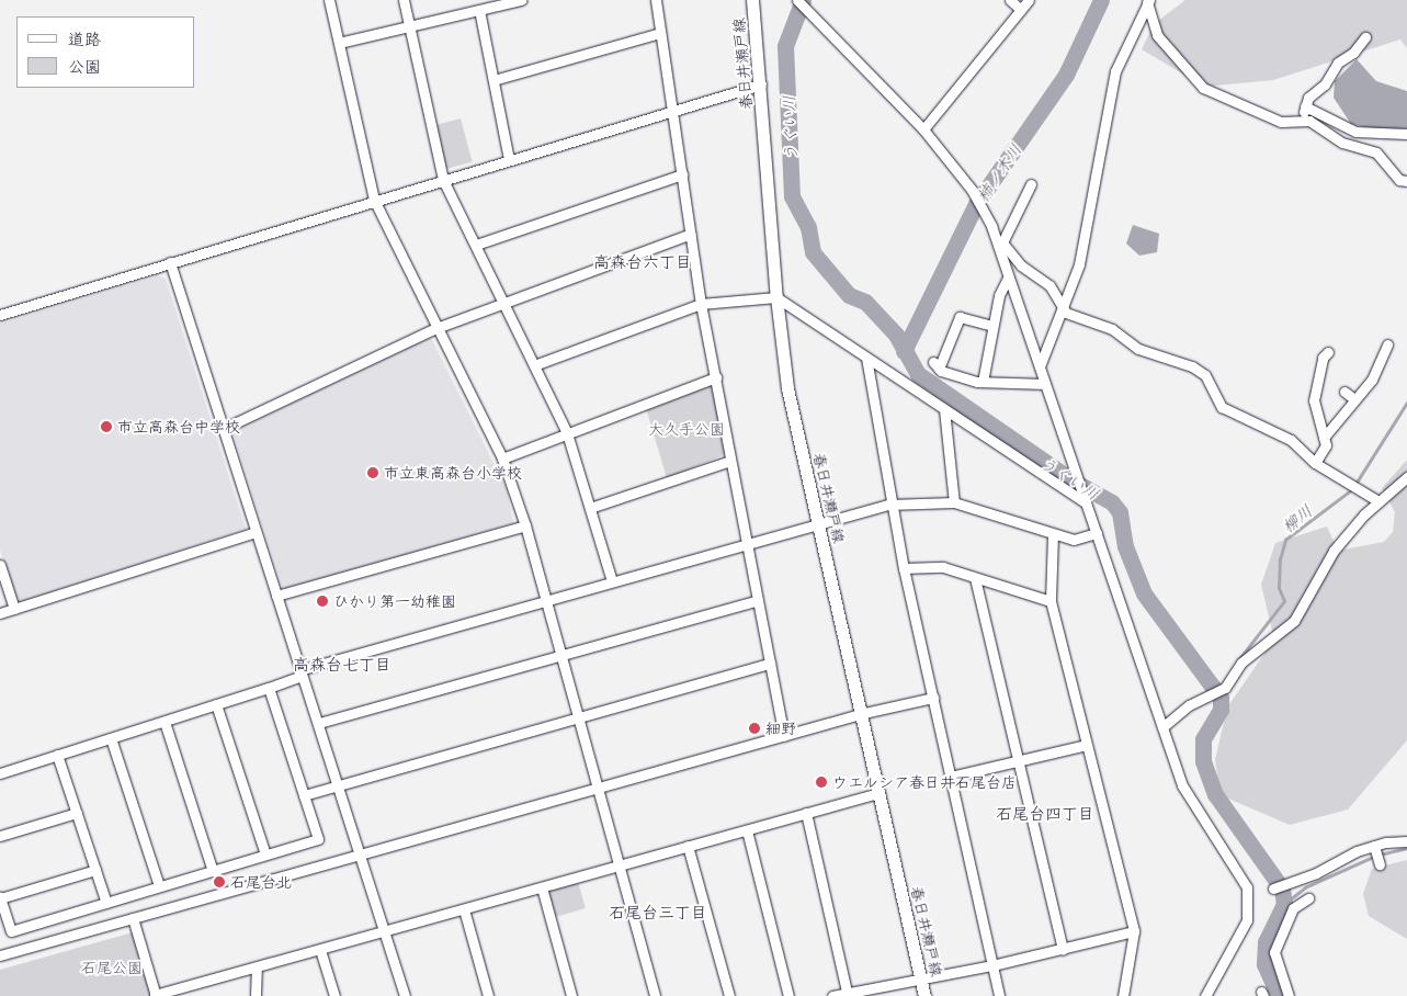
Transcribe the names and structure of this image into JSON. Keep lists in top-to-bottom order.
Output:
{
  "streets": {
    "main road": ["春日井瀬戸線"]
  },
  "districts": [
    "高森台六丁目",
    "高森台七丁目",
    "石尾台四丁目",
    "石尾台三丁目"
  ],
  "water": ["うぐい川", "柿ノ木川", "柳川"],
  "parks": ["大久手公園", "石尾公園"],
  "places": [
    "市立高森台中学校",
    "市立東高森台小学校",
    "ひかり第一幼稚園",
    "細野",
    "ウエルシア春日井石尾台店",
    "石尾台北"
  ],
  "legend": ["道路", "公園"]
}
